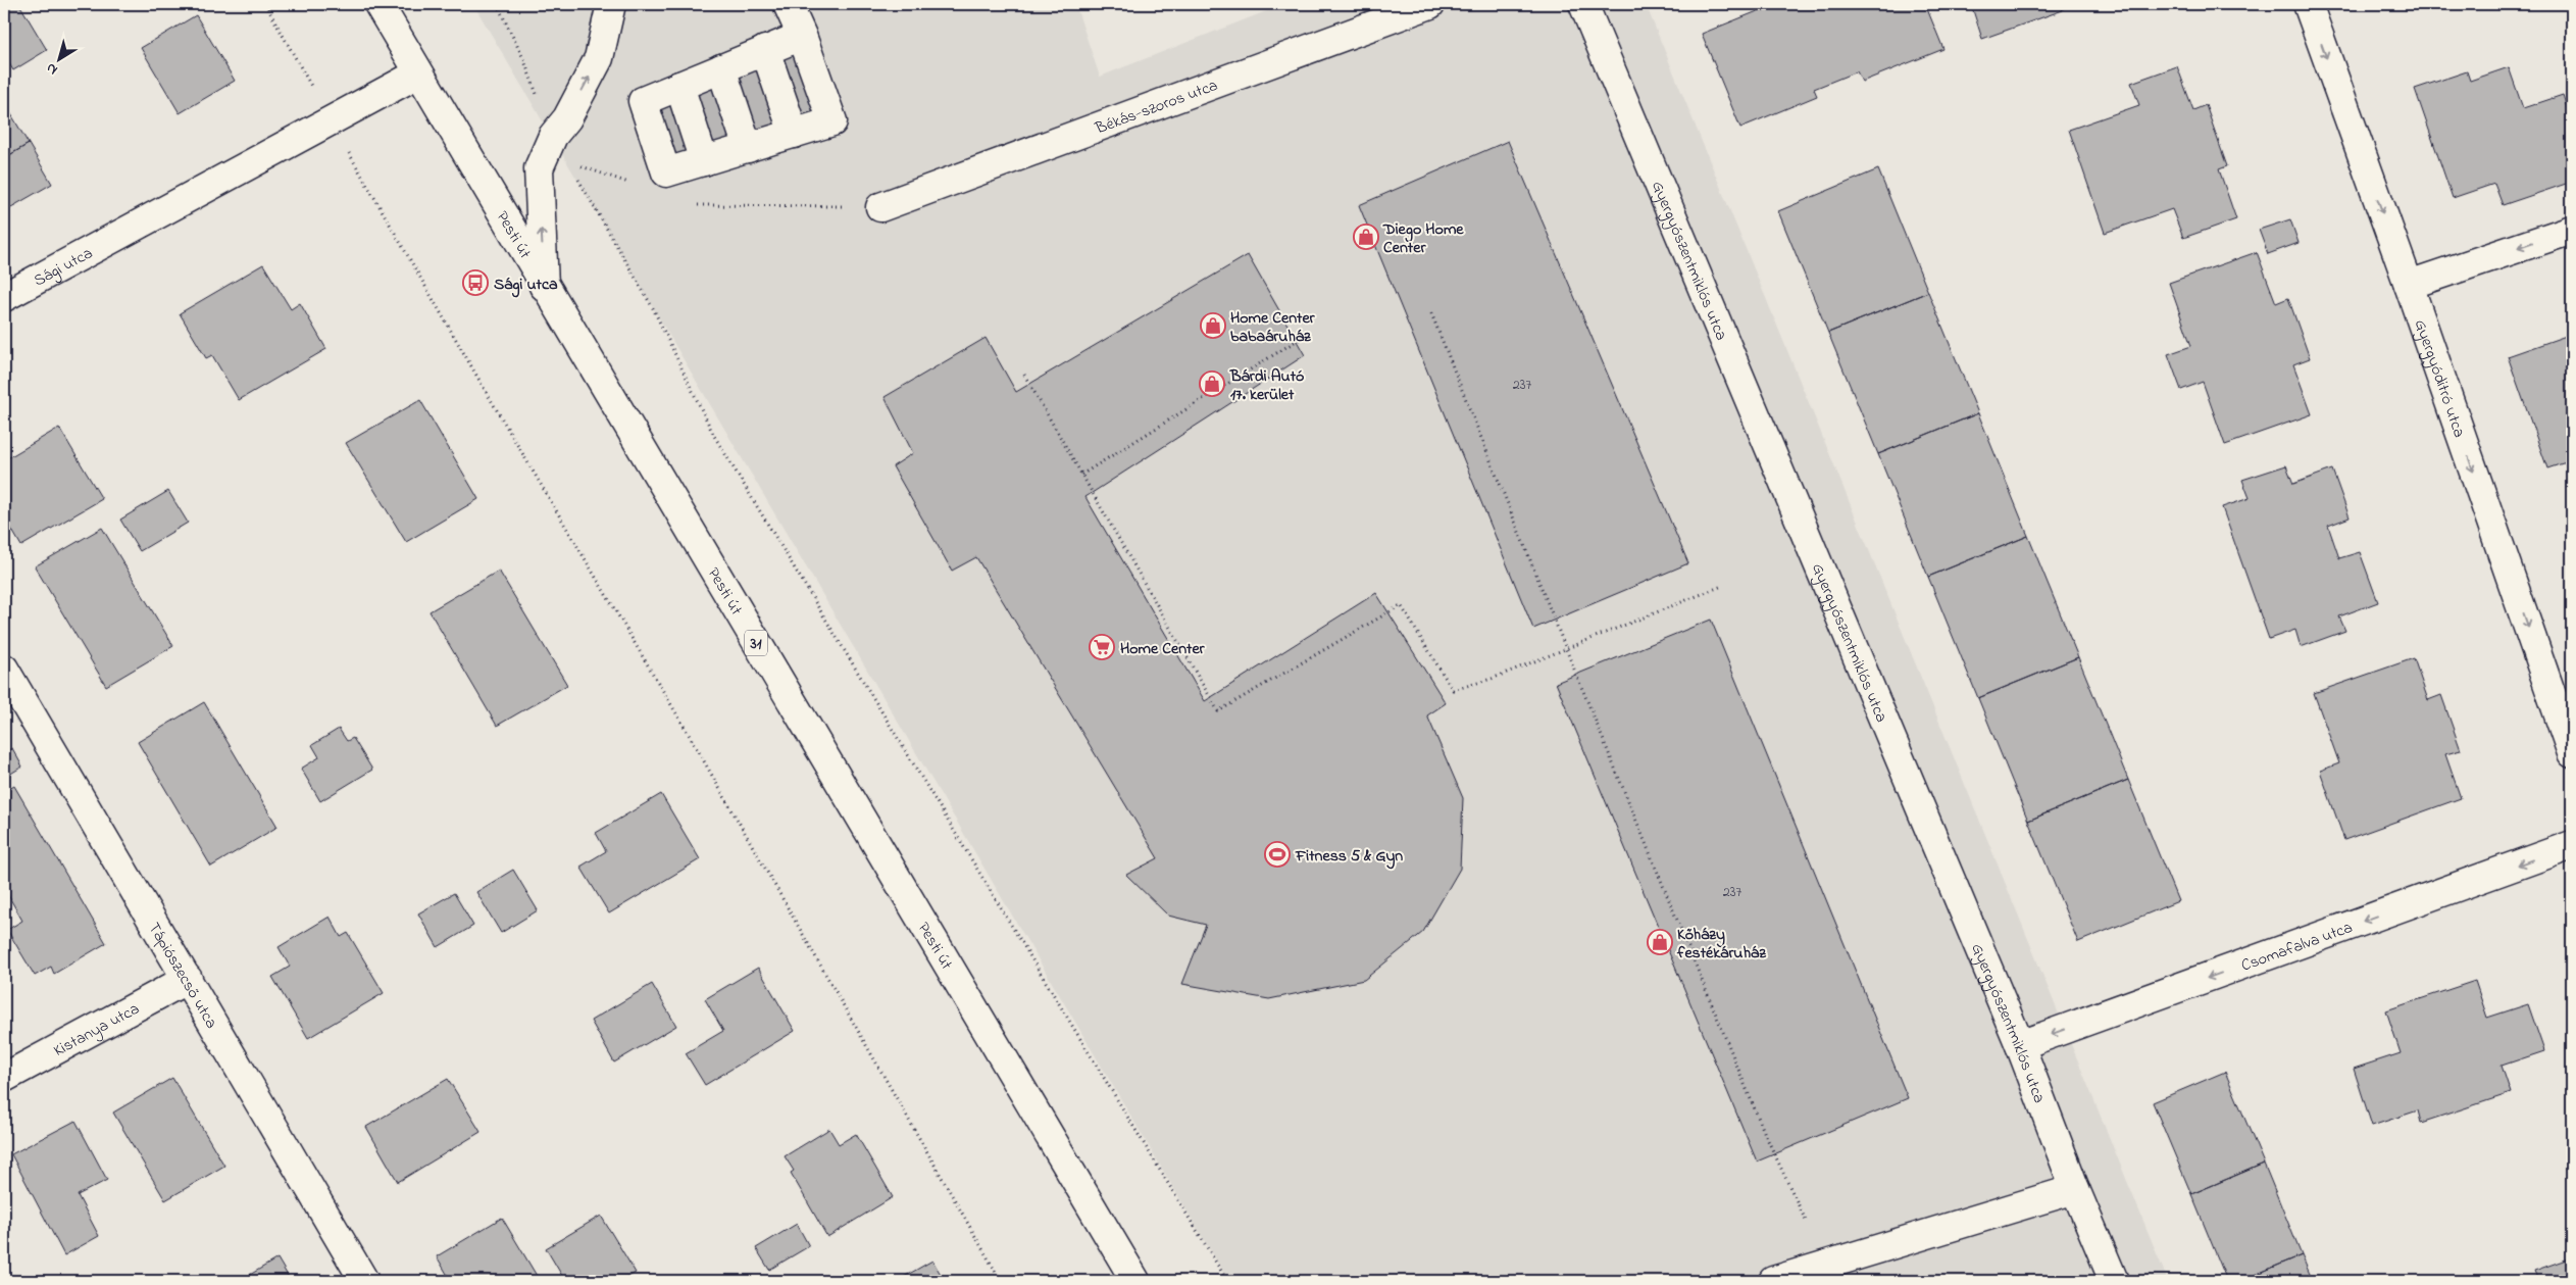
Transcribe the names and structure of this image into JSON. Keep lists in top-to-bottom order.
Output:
{
  "streets": {
    "street": [
      "Békás-szoros utca",
      "Pesti út",
      "Gyergyószentmiklós utca",
      "Sági utca",
      "Gyergyóditró utca",
      "31",
      "Csomafalva utca",
      "Tápiószecső utca",
      "Kistanya utca"
    ]
  },
  "crossings": [
    ["Pesti út", "Sági utca"],
    ["Gyergyószentmiklós utca", "Csomafalva utca"],
    ["Tápiószecső utca", "Kistanya utca"]
  ],
  "one_way": ["Gyergyóditró utca", "Csomafalva utca"],
  "places": {
    "shop": [
      "Diego Home Center",
      "Home Center babaáruház",
      "Bárdi Autó 17. kerület",
      "Kőházy festékáruház"
    ],
    "bus stop": ["Sági utca"],
    "supermarket": ["Home Center"],
    "sports": ["Fitness 5 & Gyn"]
  },
  "house_numbers": ["237", "237"],
  "north": "bottom left"
}
